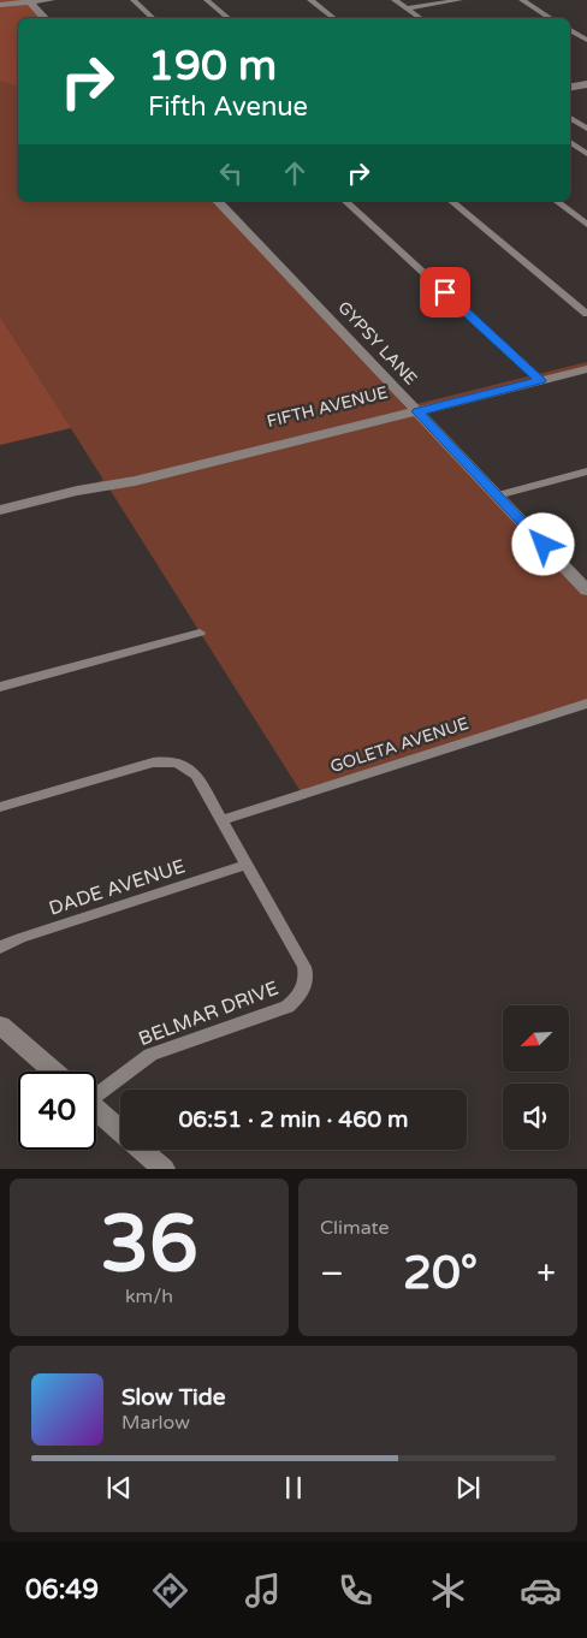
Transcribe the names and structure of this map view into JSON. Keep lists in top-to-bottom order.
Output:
{
  "streets": {
    "street": [
      "GYPSY LANE",
      "FIFTH AVENUE",
      "GOLETA AVENUE",
      "DADE AVENUE",
      "BELMAR DRIVE"
    ]
  },
  "crossings": [
    ["GYPSY LANE", "FIFTH AVENUE"],
    ["GOLETA AVENUE", "BELMAR DRIVE"],
    ["DADE AVENUE", "BELMAR DRIVE"]
  ],
  "north": "bottom left",
  "page": {
    "turn": ["190 m", "Fifth Avenue"],
    "limit": "40",
    "trip": "06:51 · 2 min · 460 m",
    "tile": [
      ["36", "km/h"],
      "Climate"
    ],
    "heat": ["−", "20°", "+"],
    "song": ["Slow Tide", "Marlow"],
    "tabs": "06:49"
  }
}
